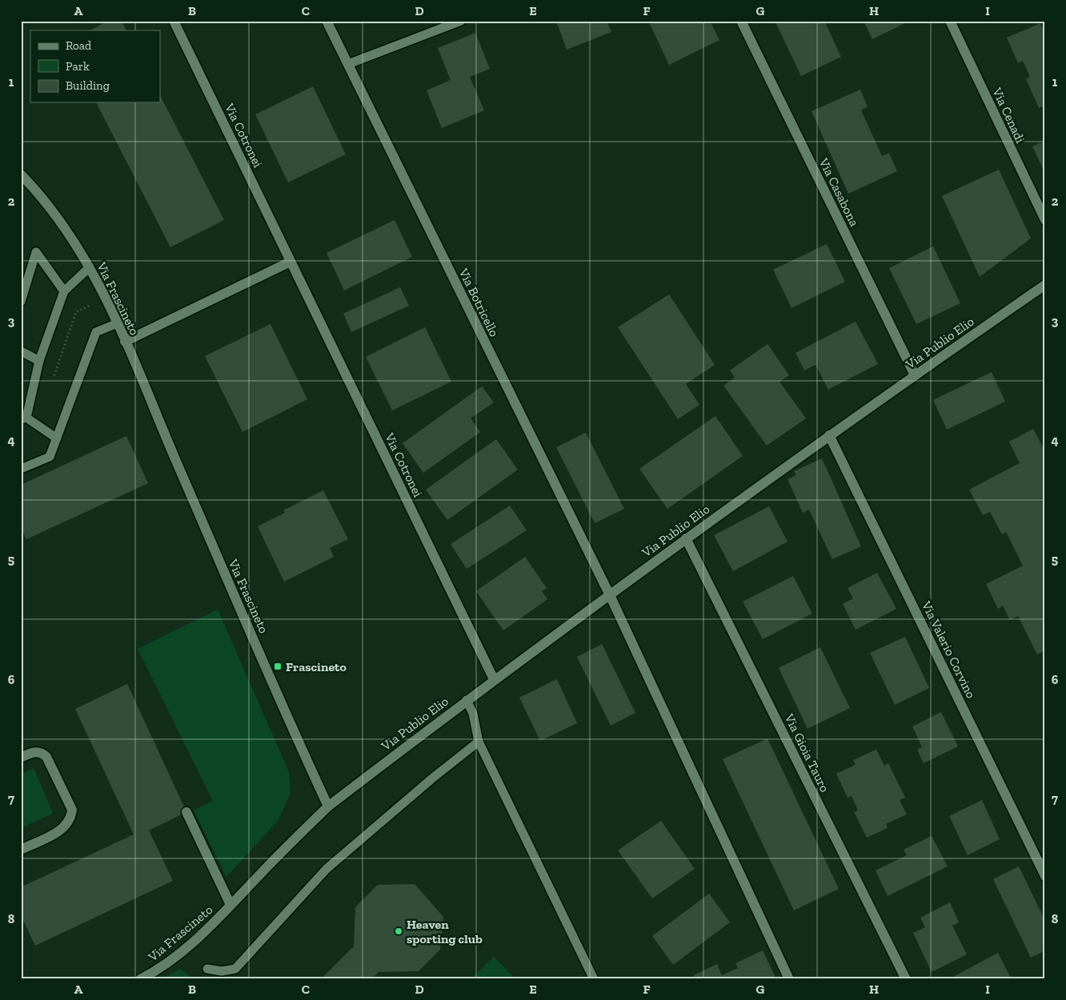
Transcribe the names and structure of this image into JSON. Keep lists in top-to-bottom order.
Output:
{
  "streets": {
    "street": [
      "Via Cenadi",
      "Via Cotronei",
      "Via Casabona",
      "Via Frascineto",
      "Via Botricello",
      "Via Publio Elio",
      "Via Valerio Corvino",
      "Via Gioia Tauro"
    ]
  },
  "crossings": [
    ["Via Cotronei", "Via Publio Elio"],
    ["Via Casabona", "Via Publio Elio"],
    ["Via Frascineto", "Via Publio Elio"],
    ["Via Botricello", "Via Publio Elio"],
    ["Via Publio Elio", "Via Valerio Corvino"],
    ["Via Publio Elio", "Via Gioia Tauro"]
  ],
  "places": {
    "transit": ["Frascineto"],
    "other": ["Heaven sporting club"]
  },
  "legend": ["Road", "Park", "Building"],
  "grid": {
    "columns": [
      "A",
      "B",
      "C",
      "D",
      "E",
      "F",
      "G",
      "H",
      "I"
    ],
    "rows": [
      "1",
      "2",
      "3",
      "4",
      "5",
      "6",
      "7",
      "8"
    ]
  }
}
